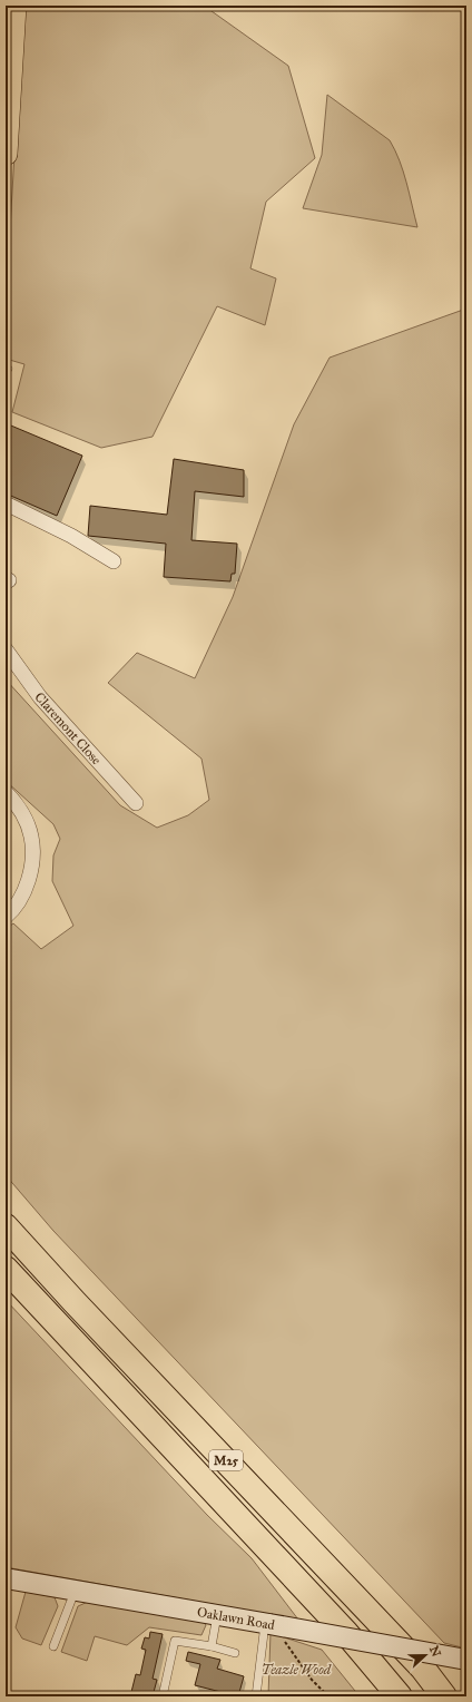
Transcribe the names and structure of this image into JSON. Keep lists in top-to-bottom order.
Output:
{
  "streets": {
    "highway": ["M25"],
    "street": ["Claremont Close", "Oaklawn Road"]
  },
  "parks": ["Teazle Wood"],
  "north": "right"
}
